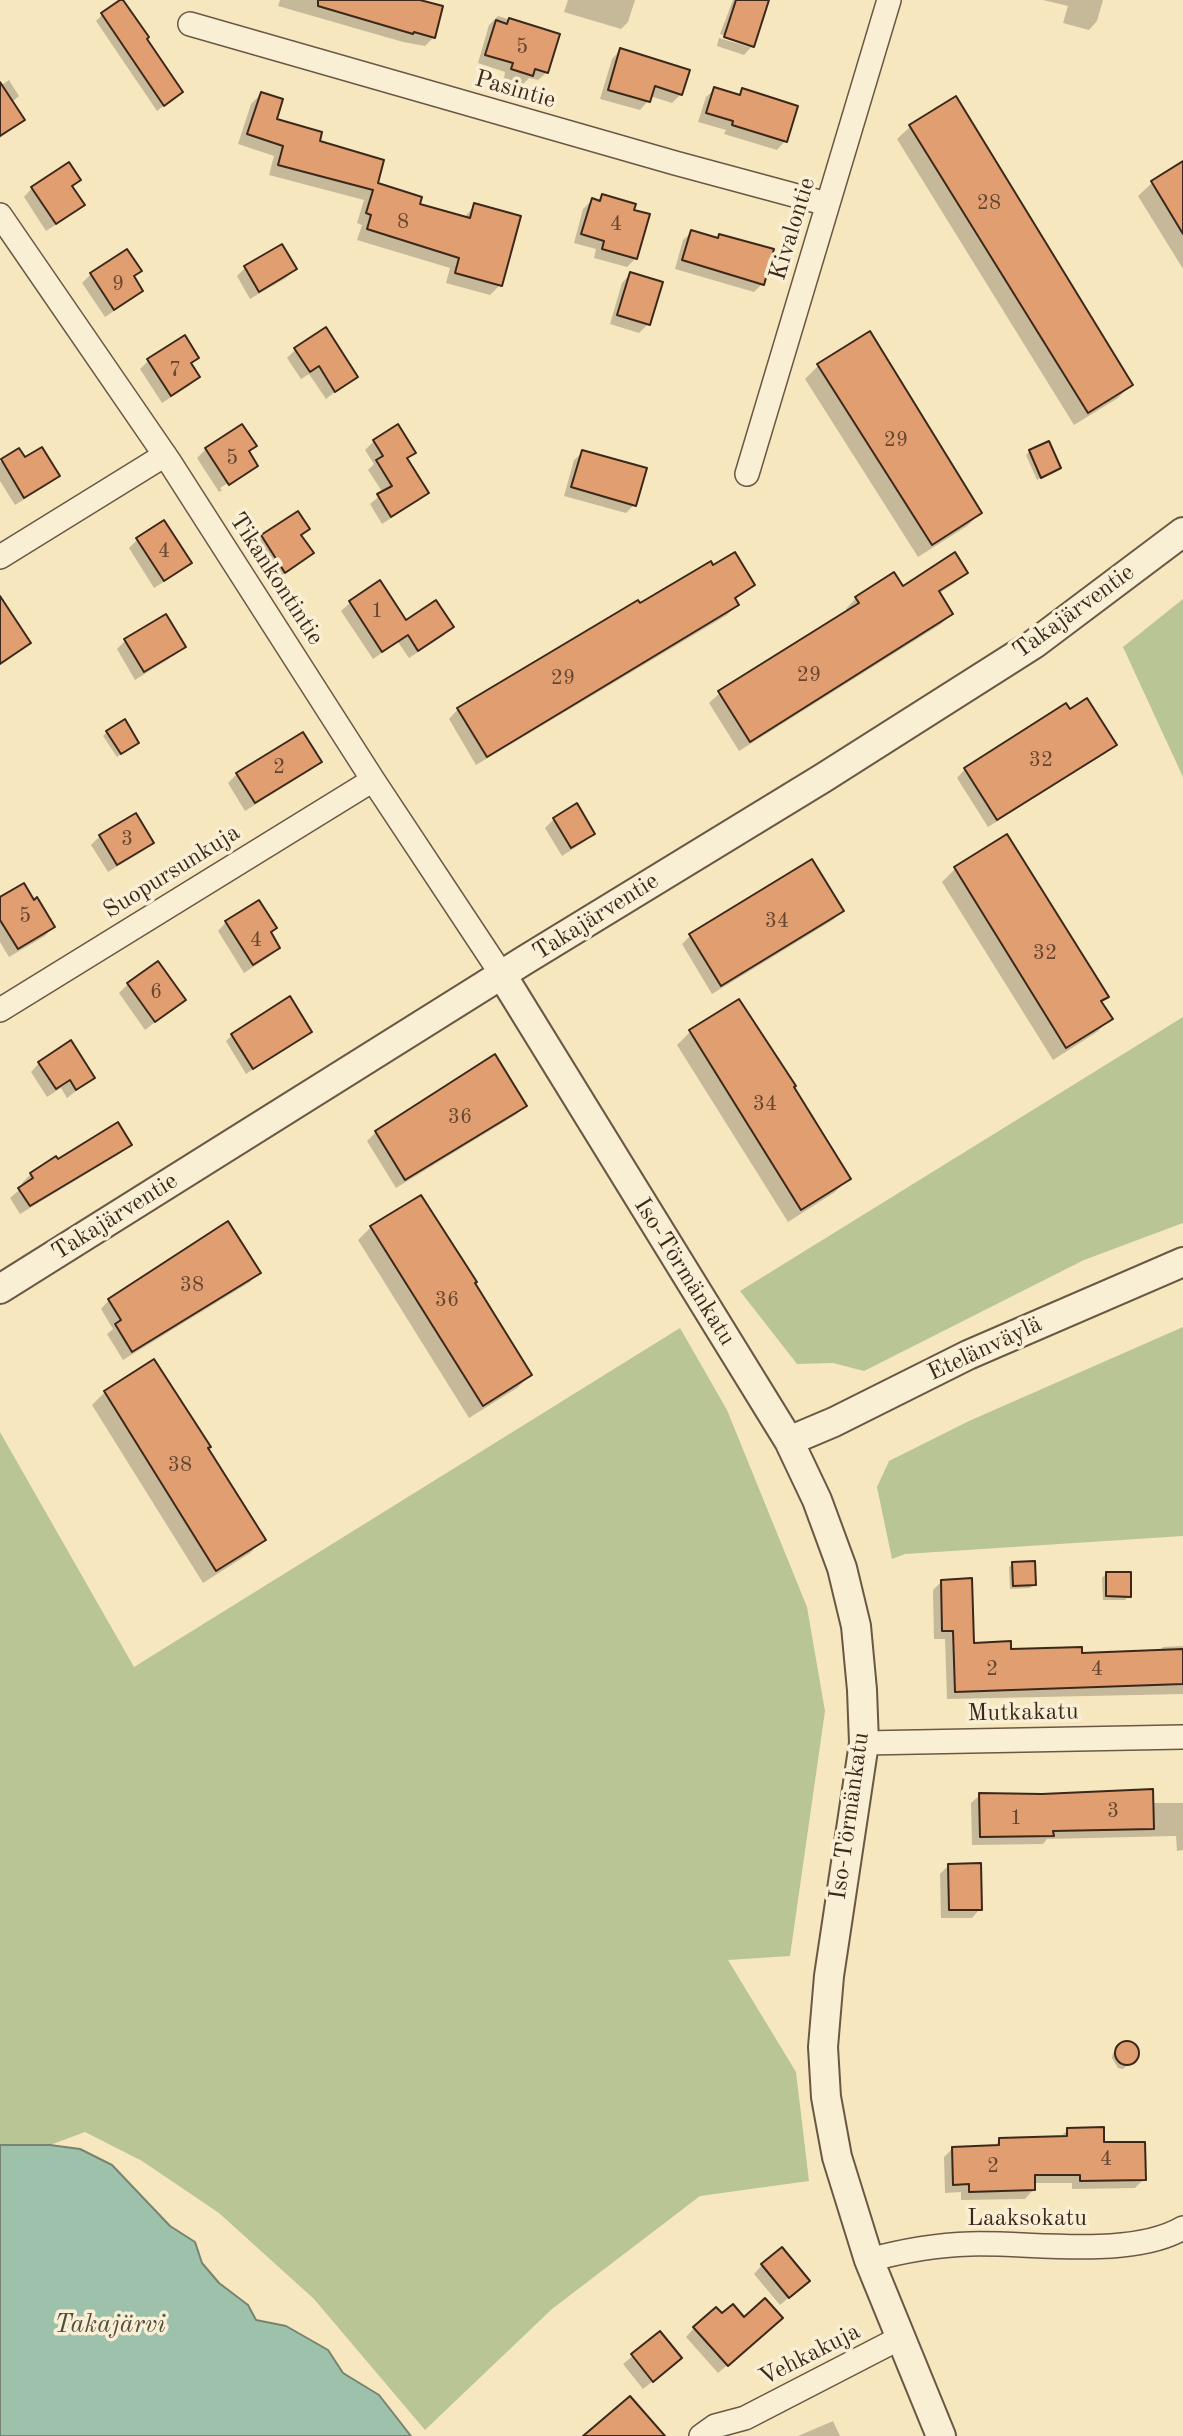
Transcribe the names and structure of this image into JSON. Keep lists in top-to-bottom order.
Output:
{
  "streets": {
    "street": [
      "Pasintie",
      "Kivalontie",
      "Tikankontintie",
      "Takajärventie",
      "Suopursunkuja",
      "Iso-Törmänkatu",
      "Etelänväylä",
      "Mutkakatu",
      "Laaksokatu",
      "Vehkakuja"
    ]
  },
  "crossings": [
    ["Pasintie", "Kivalontie"],
    ["Tikankontintie", "Takajärventie"],
    ["Tikankontintie", "Suopursunkuja"],
    ["Tikankontintie", "Iso-Törmänkatu"],
    ["Takajärventie", "Iso-Törmänkatu"],
    ["Iso-Törmänkatu", "Etelänväylä"],
    ["Iso-Törmänkatu", "Mutkakatu"],
    ["Iso-Törmänkatu", "Laaksokatu"],
    ["Iso-Törmänkatu", "Vehkakuja"]
  ],
  "water": ["Takajärvi"],
  "house_numbers": [
    "5",
    "28",
    "8",
    "4",
    "9",
    "7",
    "29",
    "5",
    "4",
    "1",
    "29",
    "29",
    "32",
    "2",
    "3",
    "5",
    "34",
    "4",
    "32",
    "6",
    "34",
    "36",
    "38",
    "36",
    "38",
    "2",
    "4",
    "3",
    "1",
    "4",
    "2"
  ]
}
